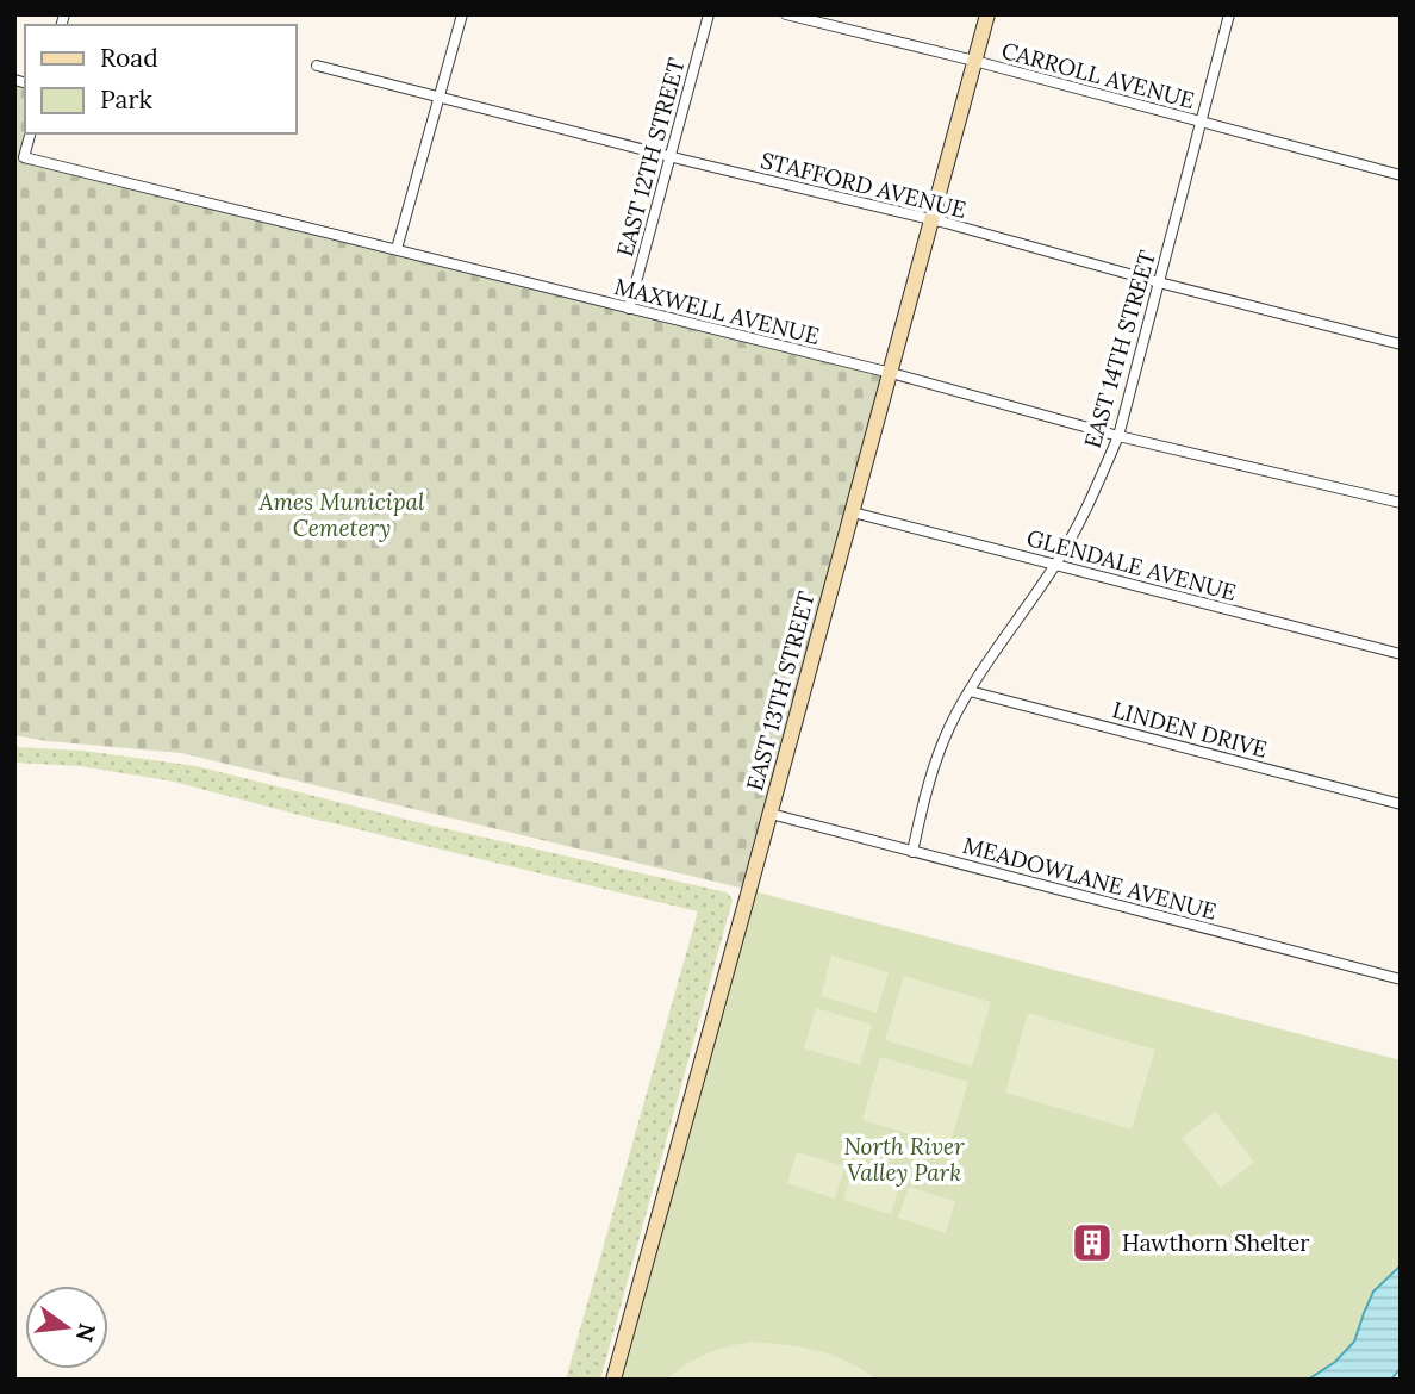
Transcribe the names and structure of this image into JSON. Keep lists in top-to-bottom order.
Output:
{
  "streets": {
    "main road": ["EAST 13TH STREET"],
    "street": [
      "CARROLL AVENUE",
      "EAST 12TH STREET",
      "STAFFORD AVENUE",
      "MAXWELL AVENUE",
      "EAST 14TH STREET",
      "GLENDALE AVENUE",
      "LINDEN DRIVE",
      "MEADOWLANE AVENUE"
    ]
  },
  "crossings": [
    ["CARROLL AVENUE", "EAST 14TH STREET"],
    ["CARROLL AVENUE", "EAST 13TH STREET"],
    ["EAST 12TH STREET", "STAFFORD AVENUE"],
    ["EAST 12TH STREET", "MAXWELL AVENUE"],
    ["STAFFORD AVENUE", "EAST 14TH STREET"],
    ["STAFFORD AVENUE", "EAST 13TH STREET"],
    ["MAXWELL AVENUE", "EAST 14TH STREET"],
    ["MAXWELL AVENUE", "EAST 13TH STREET"],
    ["EAST 14TH STREET", "GLENDALE AVENUE"],
    ["EAST 14TH STREET", "LINDEN DRIVE"],
    ["EAST 14TH STREET", "MEADOWLANE AVENUE"],
    ["GLENDALE AVENUE", "EAST 13TH STREET"],
    ["EAST 13TH STREET", "MEADOWLANE AVENUE"]
  ],
  "parks": ["Ames Municipal Cemetery", "North River Valley Park"],
  "places": {
    "building": ["Hawthorn Shelter"]
  },
  "legend": ["Road", "Park"],
  "north": "right"
}
